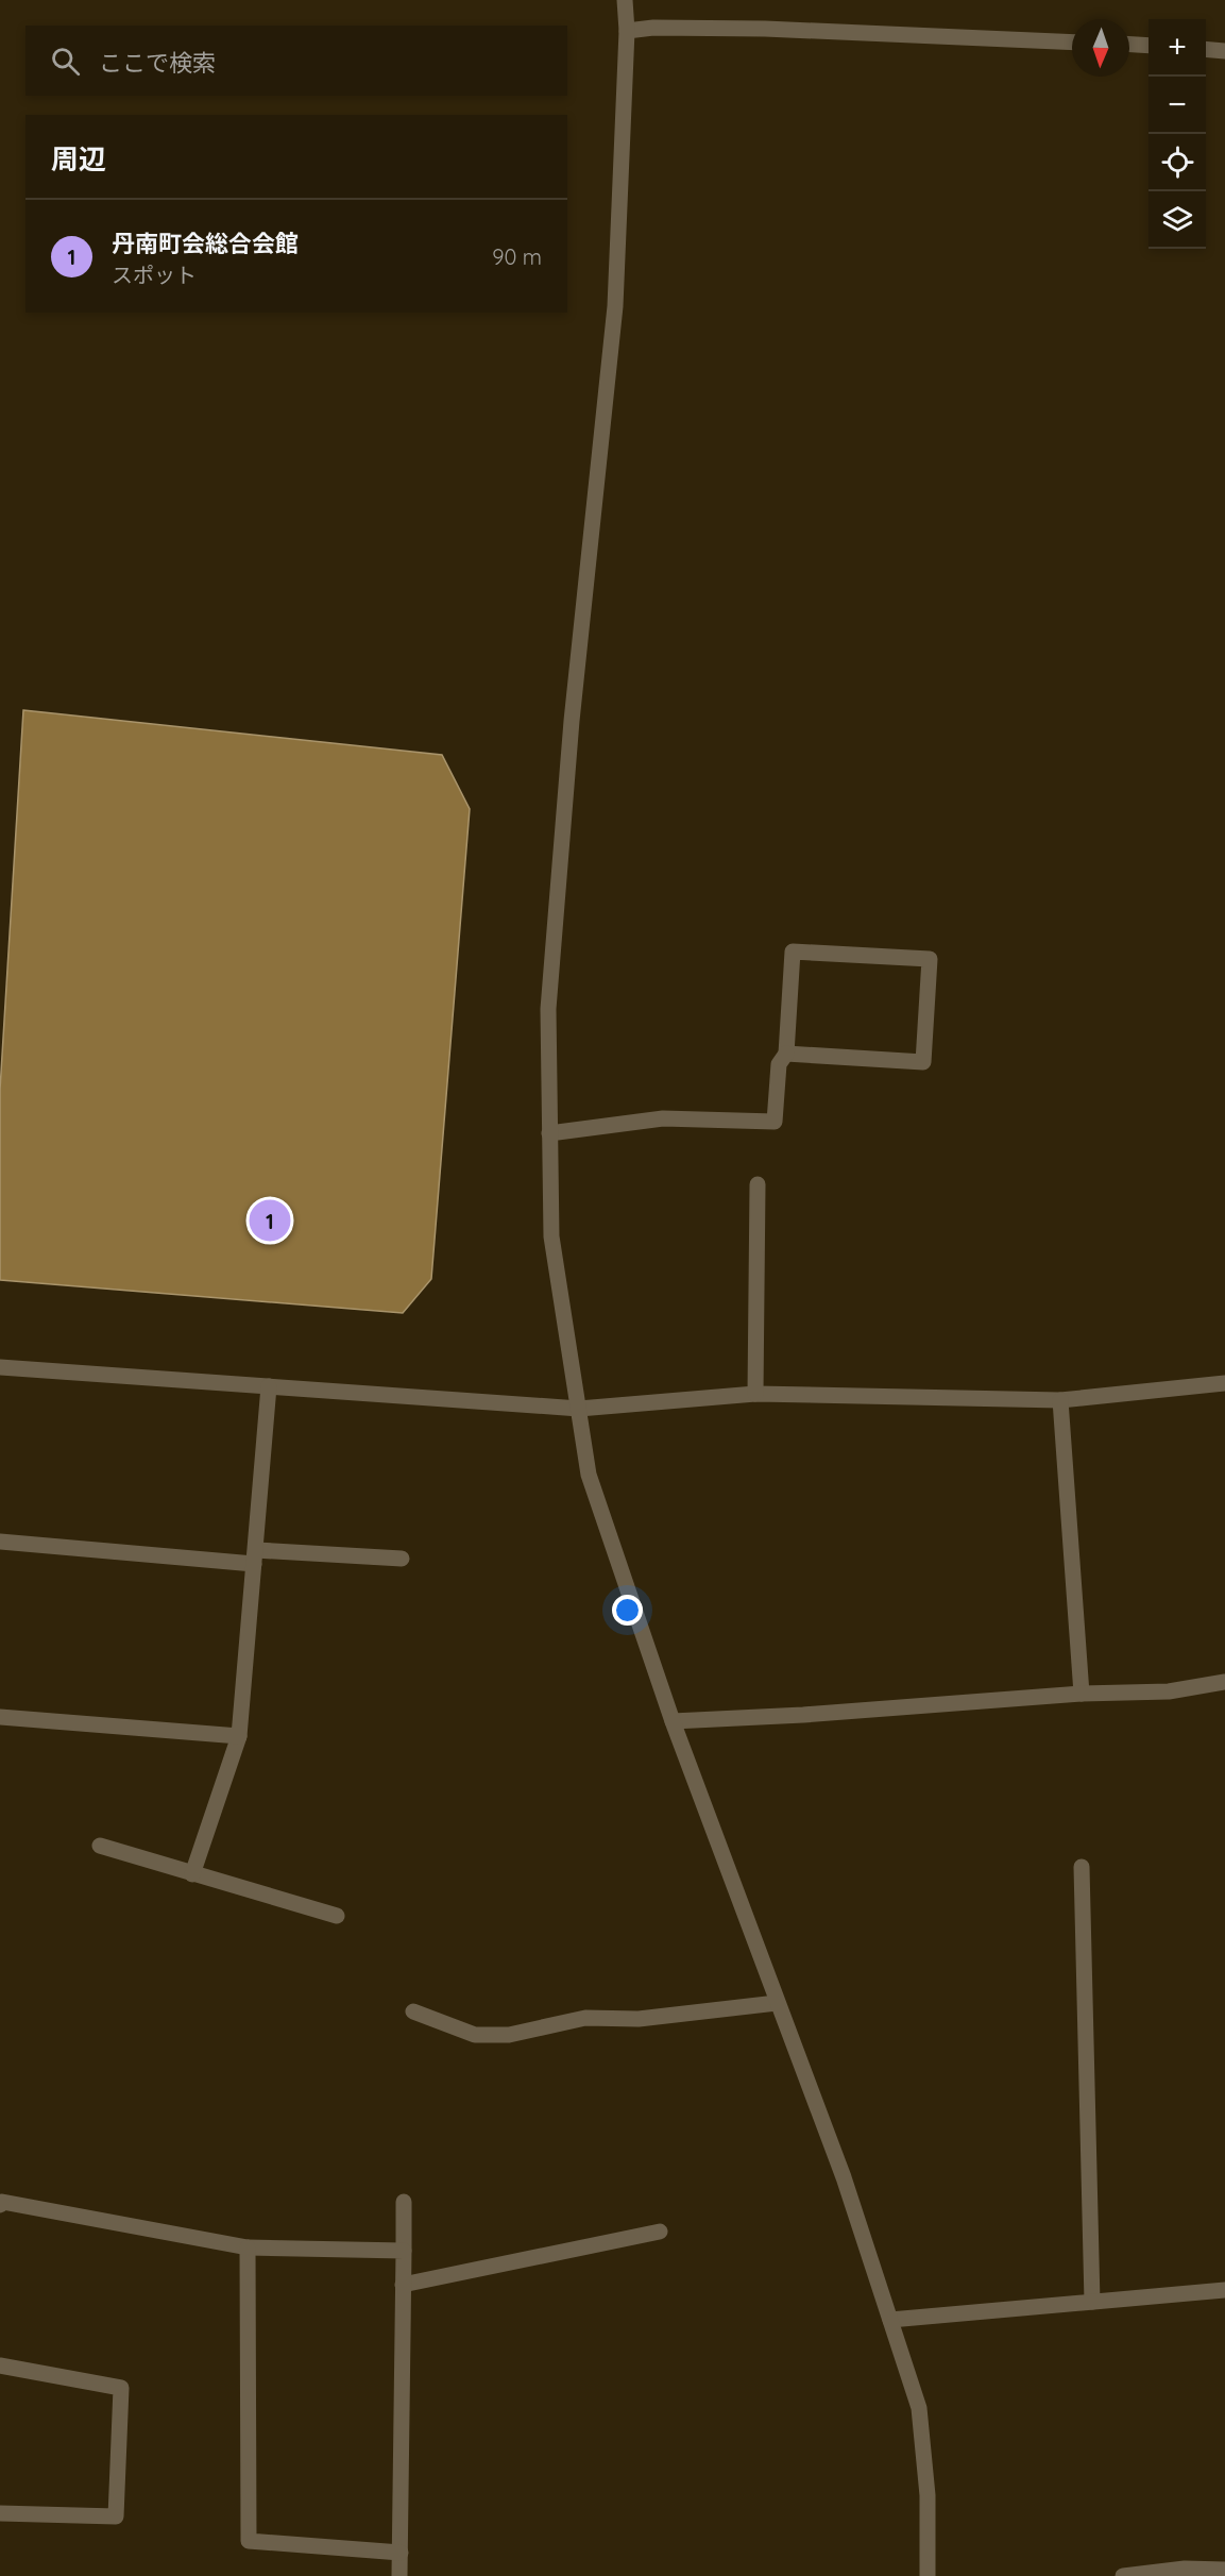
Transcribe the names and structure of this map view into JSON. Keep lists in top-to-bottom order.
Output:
{
  "north": "bottom",
  "page": {
    "map_buttons": ["+", "−"],
    "search": "ここで検索",
    "heading": "周辺",
    "list": [
      {
        "mark": "1",
        "name": "丹南町会総合会館",
        "note": "スポット",
        "value": "90 m"
      }
    ],
    "pins": "1"
  }
}
